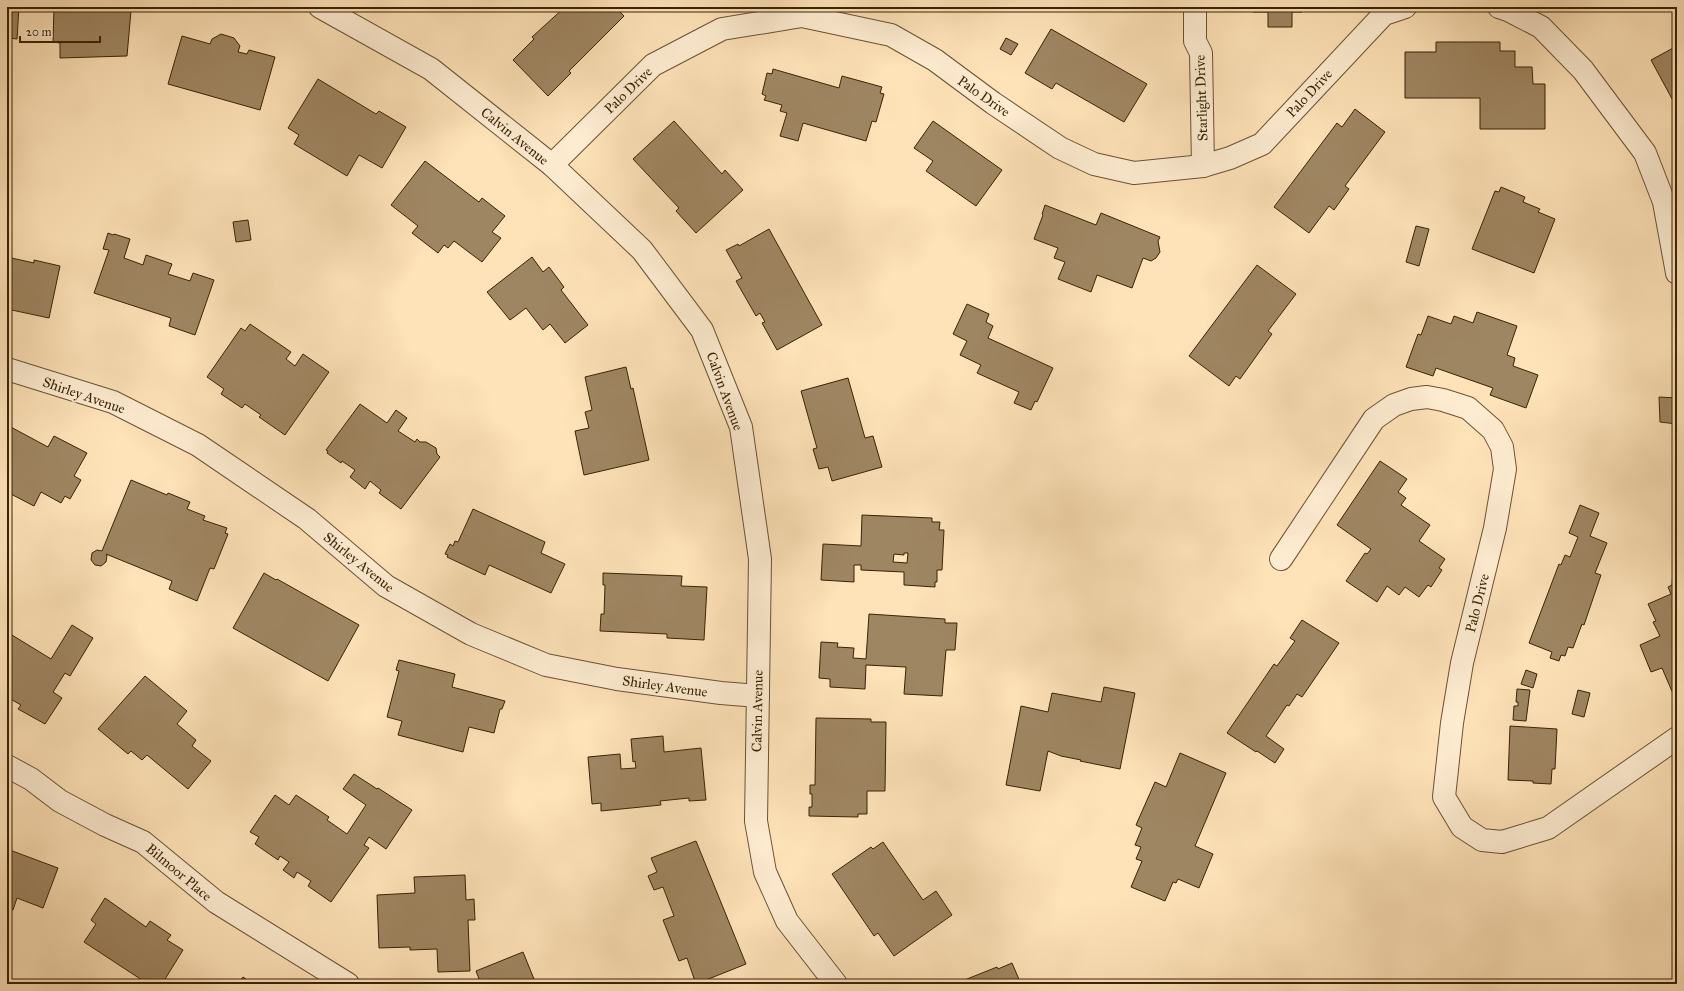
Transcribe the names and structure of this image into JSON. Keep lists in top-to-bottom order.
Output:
{
  "streets": {
    "street": [
      "Palo Drive",
      "Starlight Drive",
      "Calvin Avenue",
      "Shirley Avenue",
      "Bilmoor Place"
    ]
  },
  "crossings": [
    ["Palo Drive", "Starlight Drive"],
    ["Palo Drive", "Calvin Avenue"],
    ["Calvin Avenue", "Shirley Avenue"]
  ],
  "scale_bar": "20 m"
}
